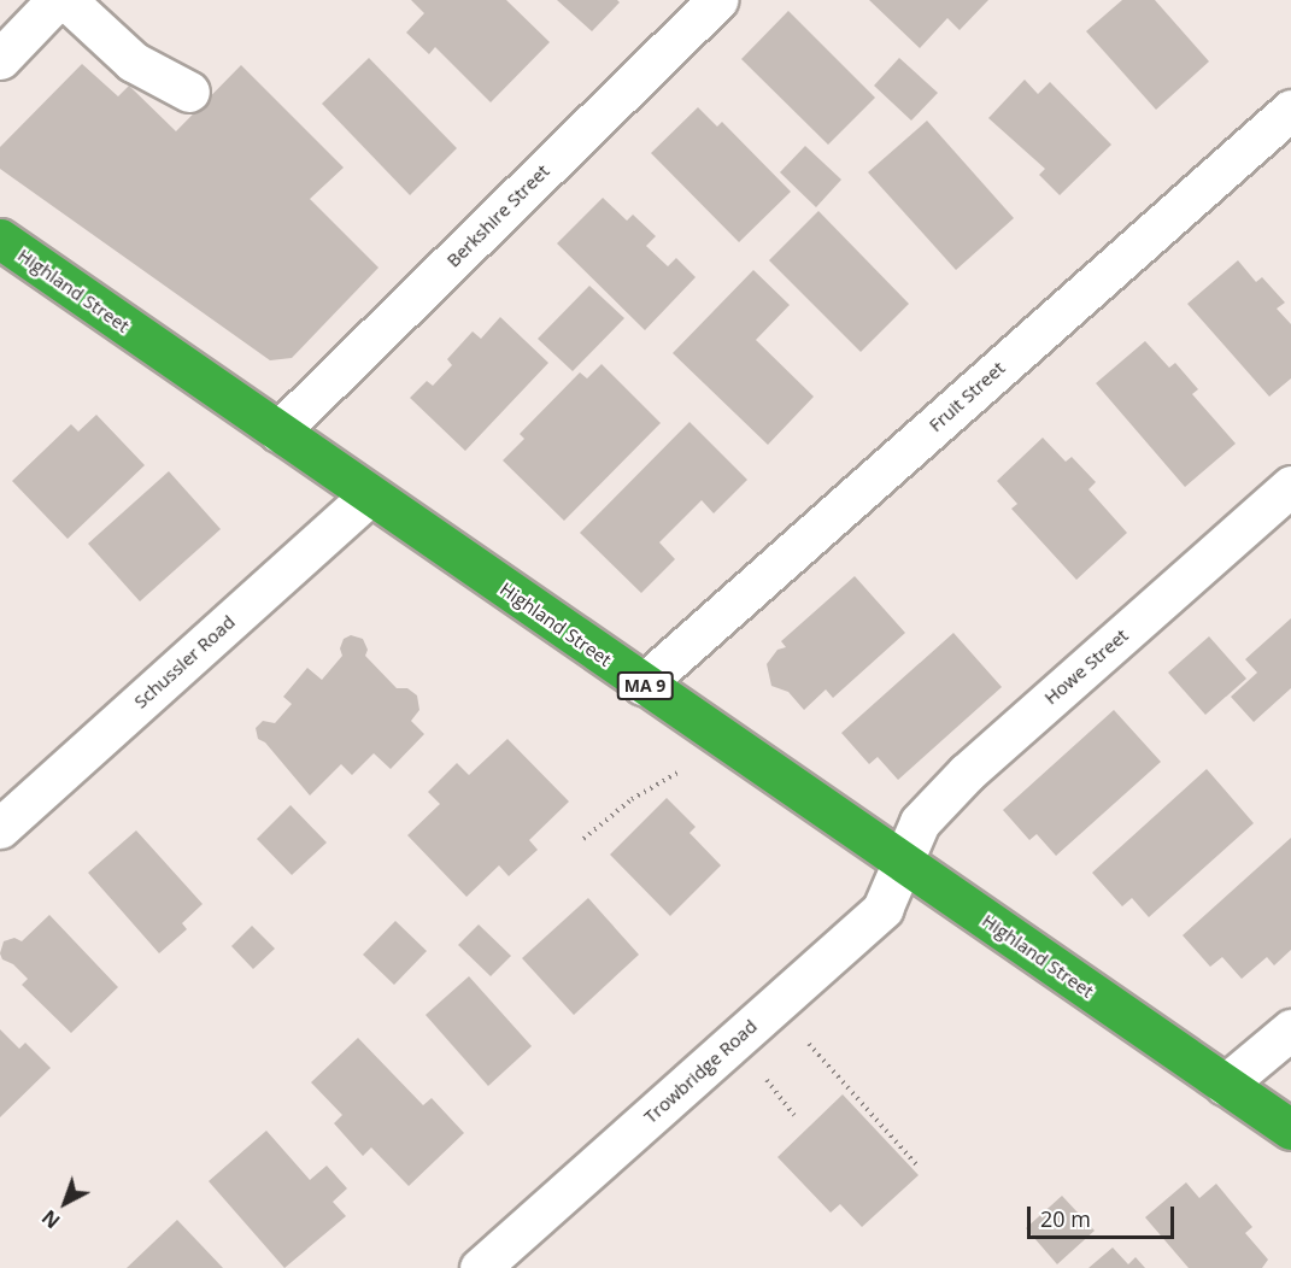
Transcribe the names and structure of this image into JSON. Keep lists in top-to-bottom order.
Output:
{
  "streets": {
    "highway": ["Highland Street", "MA 9"],
    "street": [
      "Berkshire Street",
      "Fruit Street",
      "Schussler Road",
      "Howe Street",
      "Trowbridge Road"
    ]
  },
  "crossings": [
    ["Berkshire Street", "Highland Street"],
    ["Highland Street", "Fruit Street"],
    ["Highland Street", "Schussler Road"],
    ["Highland Street", "Howe Street"],
    ["Highland Street", "Trowbridge Road"],
    ["Howe Street", "Trowbridge Road"]
  ],
  "scale_bar": "20 m",
  "north": "bottom left"
}
